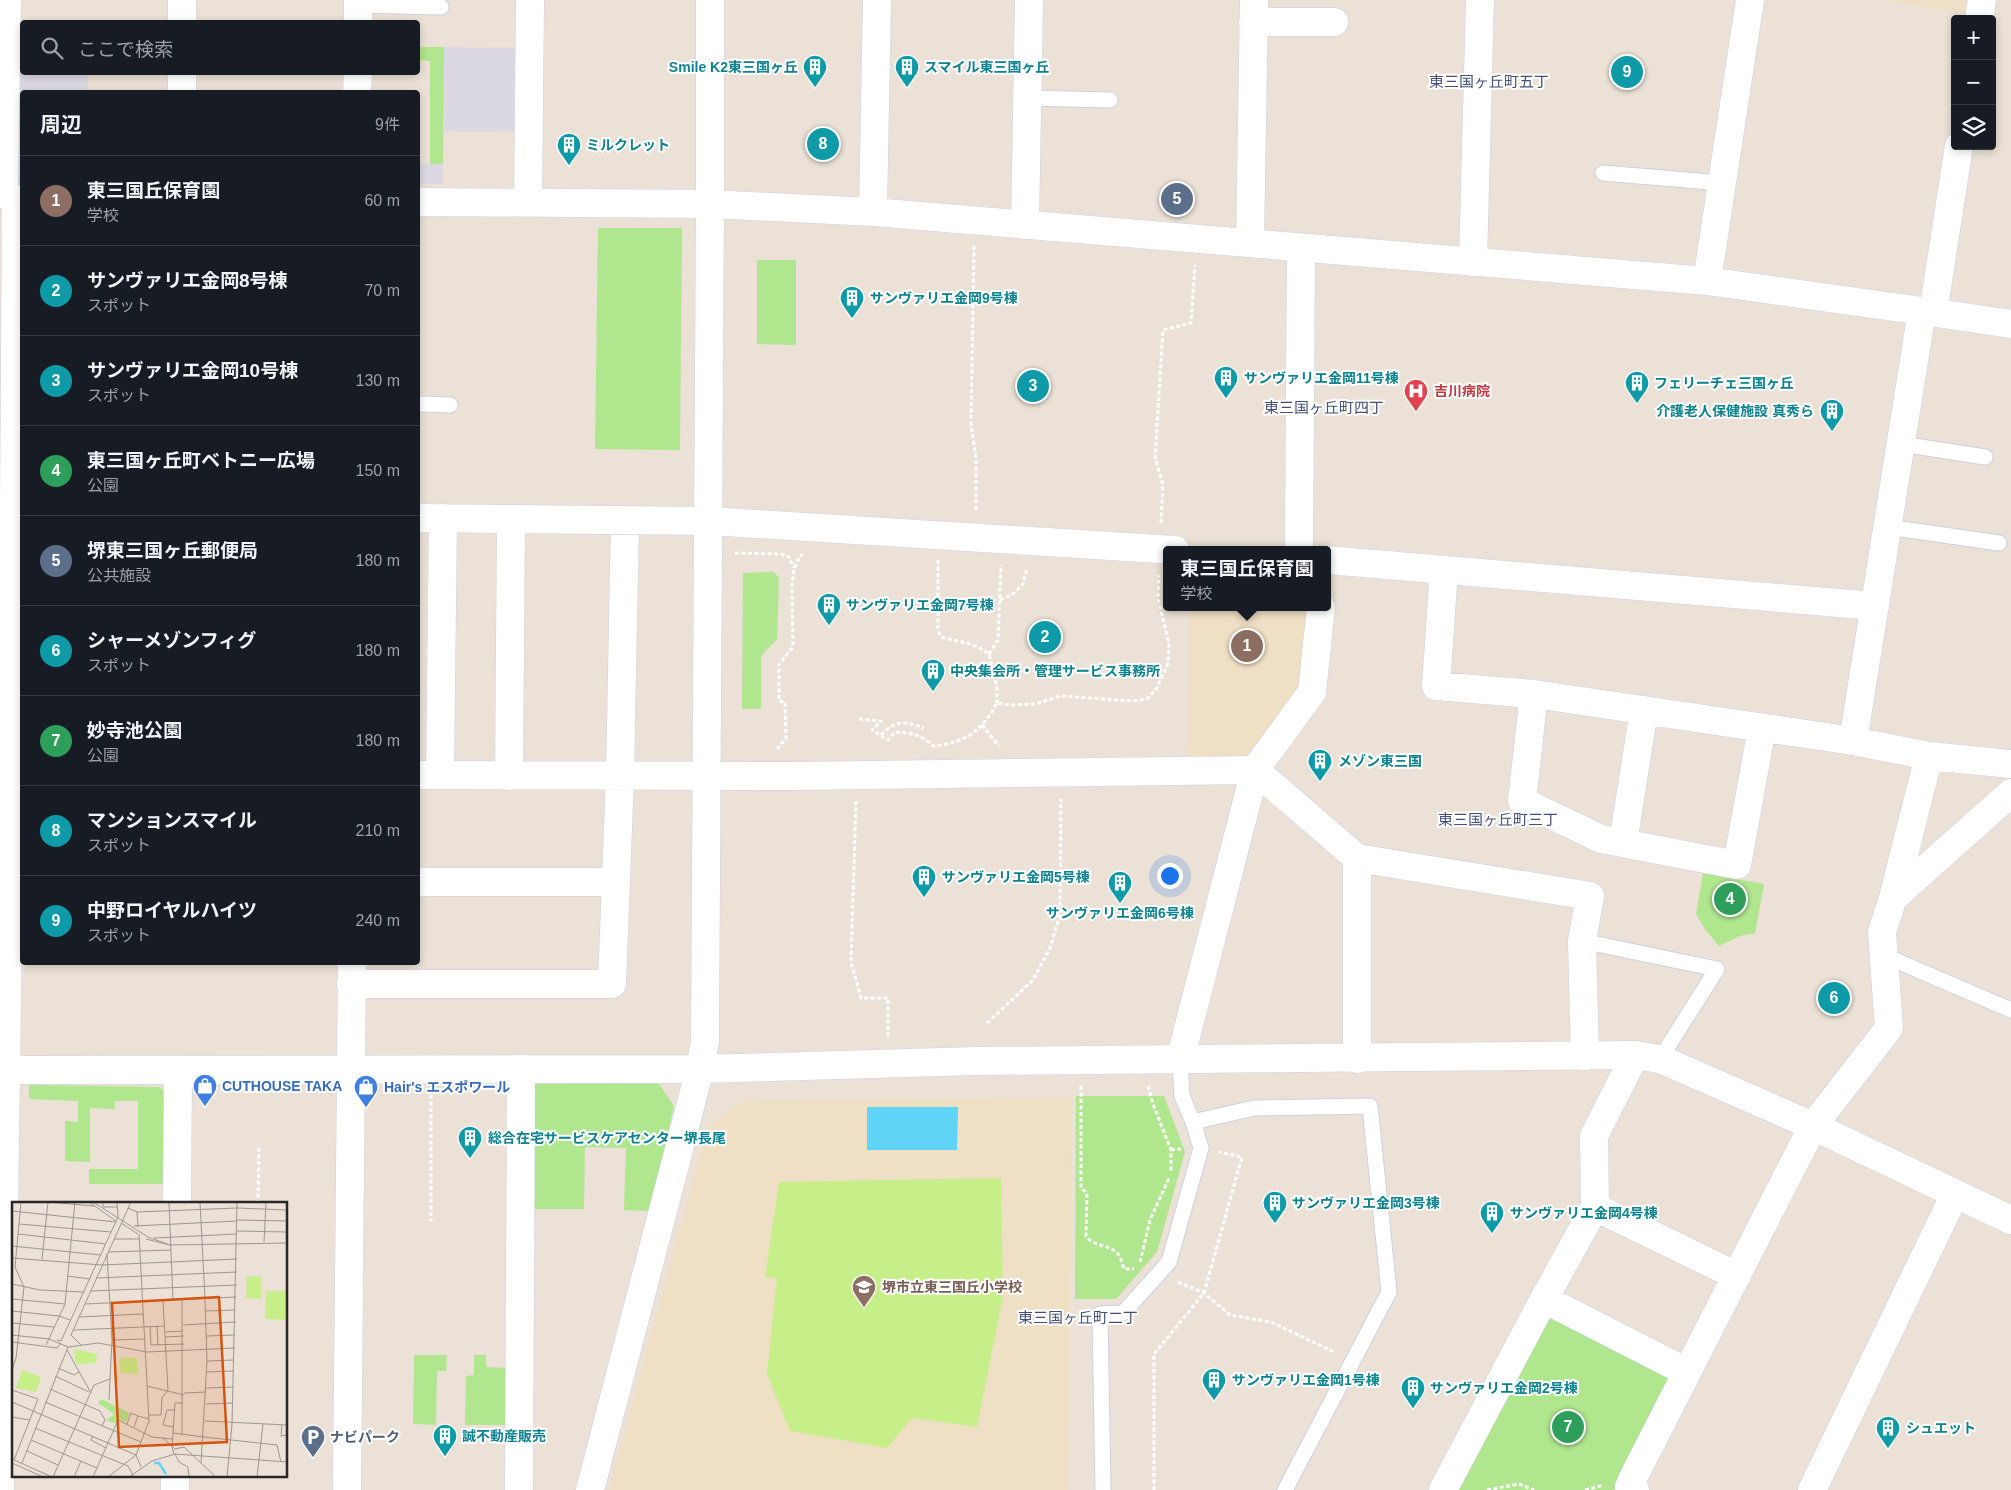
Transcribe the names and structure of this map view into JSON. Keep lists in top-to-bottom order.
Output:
{
  "districts": [
    "東三国ヶ丘町五丁",
    "東三国ヶ丘町四丁",
    "東三国ヶ丘町三丁",
    "東三国ヶ丘町二丁"
  ],
  "places": {
    "building": [
      "Smile K2東三国ヶ丘",
      "スマイル東三国ヶ丘",
      "ミルクレット",
      "サンヴァリエ金岡9号棟",
      "サンヴァリエ金岡11号棟",
      "フェリーチェ三国ヶ丘",
      "介護老人保健施設 真秀ら",
      "サンヴァリエ金岡7号棟",
      "中央集会所・管理サービス事務所",
      "メゾン東三国",
      "サンヴァリエ金岡5号棟",
      "サンヴァリエ金岡6号棟",
      "総合在宅サービスケアセンター堺長尾",
      "サンヴァリエ金岡3号棟",
      "サンヴァリエ金岡4号棟",
      "サンヴァリエ金岡1号棟",
      "サンヴァリエ金岡2号棟",
      "シュエット",
      "誠不動産販売"
    ],
    "hospital": ["吉川病院"],
    "shop": ["CUTHOUSE TAKA", "Hair's エスポワール"],
    "school or university": ["堺市立東三国丘小学校"],
    "parking": ["ナビパーク"]
  },
  "page": {
    "map_buttons": ["+", "−"],
    "search": "ここで検索",
    "pins": [
      "9",
      "8",
      "5",
      "3",
      "2",
      "1",
      "4",
      "6",
      "7"
    ],
    "heading": ["周辺", "9件"],
    "list": [
      {
        "mark": "1",
        "name": "東三国丘保育園",
        "note": "学校",
        "value": "60 m"
      },
      {
        "mark": "2",
        "name": "サンヴァリエ金岡8号棟",
        "note": "スポット",
        "value": "70 m"
      },
      {
        "mark": "3",
        "name": "サンヴァリエ金岡10号棟",
        "note": "スポット",
        "value": "130 m"
      },
      {
        "mark": "4",
        "name": "東三国ヶ丘町ベトニー広場",
        "note": "公園",
        "value": "150 m"
      },
      {
        "mark": "5",
        "name": "堺東三国ヶ丘郵便局",
        "note": "公共施設",
        "value": "180 m"
      },
      {
        "mark": "6",
        "name": "シャーメゾンフィグ",
        "note": "スポット",
        "value": "180 m"
      },
      {
        "mark": "7",
        "name": "妙寺池公園",
        "note": "公園",
        "value": "180 m"
      },
      {
        "mark": "8",
        "name": "マンションスマイル",
        "note": "スポット",
        "value": "210 m"
      },
      {
        "mark": "9",
        "name": "中野ロイヤルハイツ",
        "note": "スポット",
        "value": "240 m"
      }
    ],
    "popup": ["東三国丘保育園", "学校"]
  }
}
